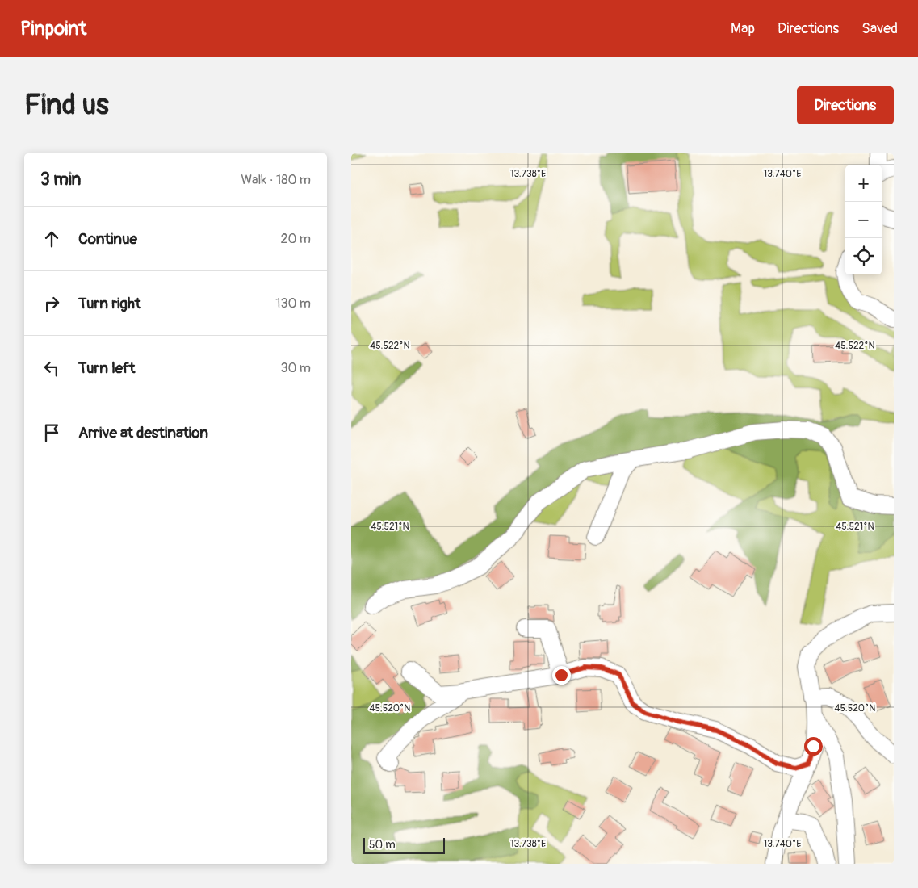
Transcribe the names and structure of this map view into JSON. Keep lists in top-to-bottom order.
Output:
{
  "scale_bar": "50 m",
  "page": {
    "header": "Pinpoint",
    "nav": ["Map", "Directions", "Saved"],
    "buttons": "Directions",
    "title": "Find us",
    "heading": ["3 min", "Walk · 180 m"],
    "map_buttons": ["+", "−"],
    "list": [
      ["Continue", "20 m"],
      ["Turn right", "130 m"],
      ["Turn left", "30 m"],
      "Arrive at destination"
    ],
    "scale": "50 m"
  },
  "coordinates": [
    "13.738°E",
    "13.740°E",
    "45.522°N",
    "45.521°N",
    "45.520°N"
  ]
}
